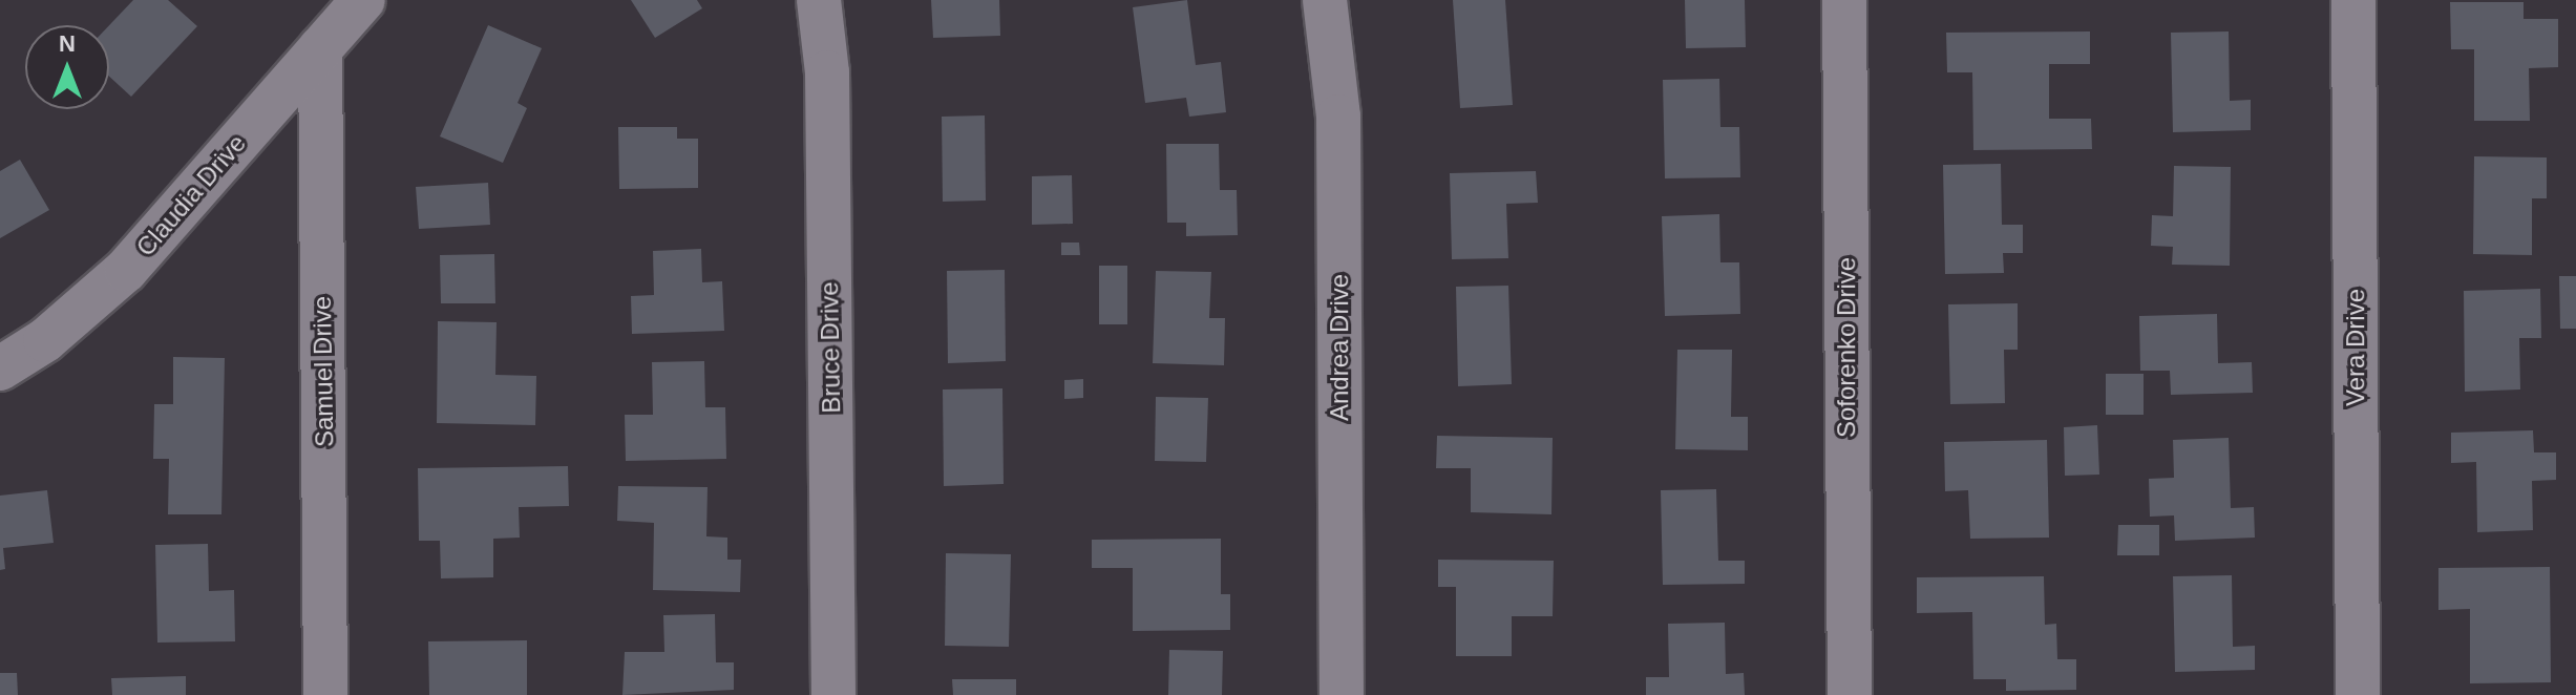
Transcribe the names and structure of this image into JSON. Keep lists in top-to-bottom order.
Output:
{
  "streets": {
    "street": [
      "Claudia Drive",
      "Bruce Drive",
      "Andrea Drive",
      "Soforenko Drive",
      "Vera Drive",
      "Samuel Drive"
    ]
  },
  "crossings": [
    ["Claudia Drive", "Samuel Drive"]
  ],
  "north": "top"
}
